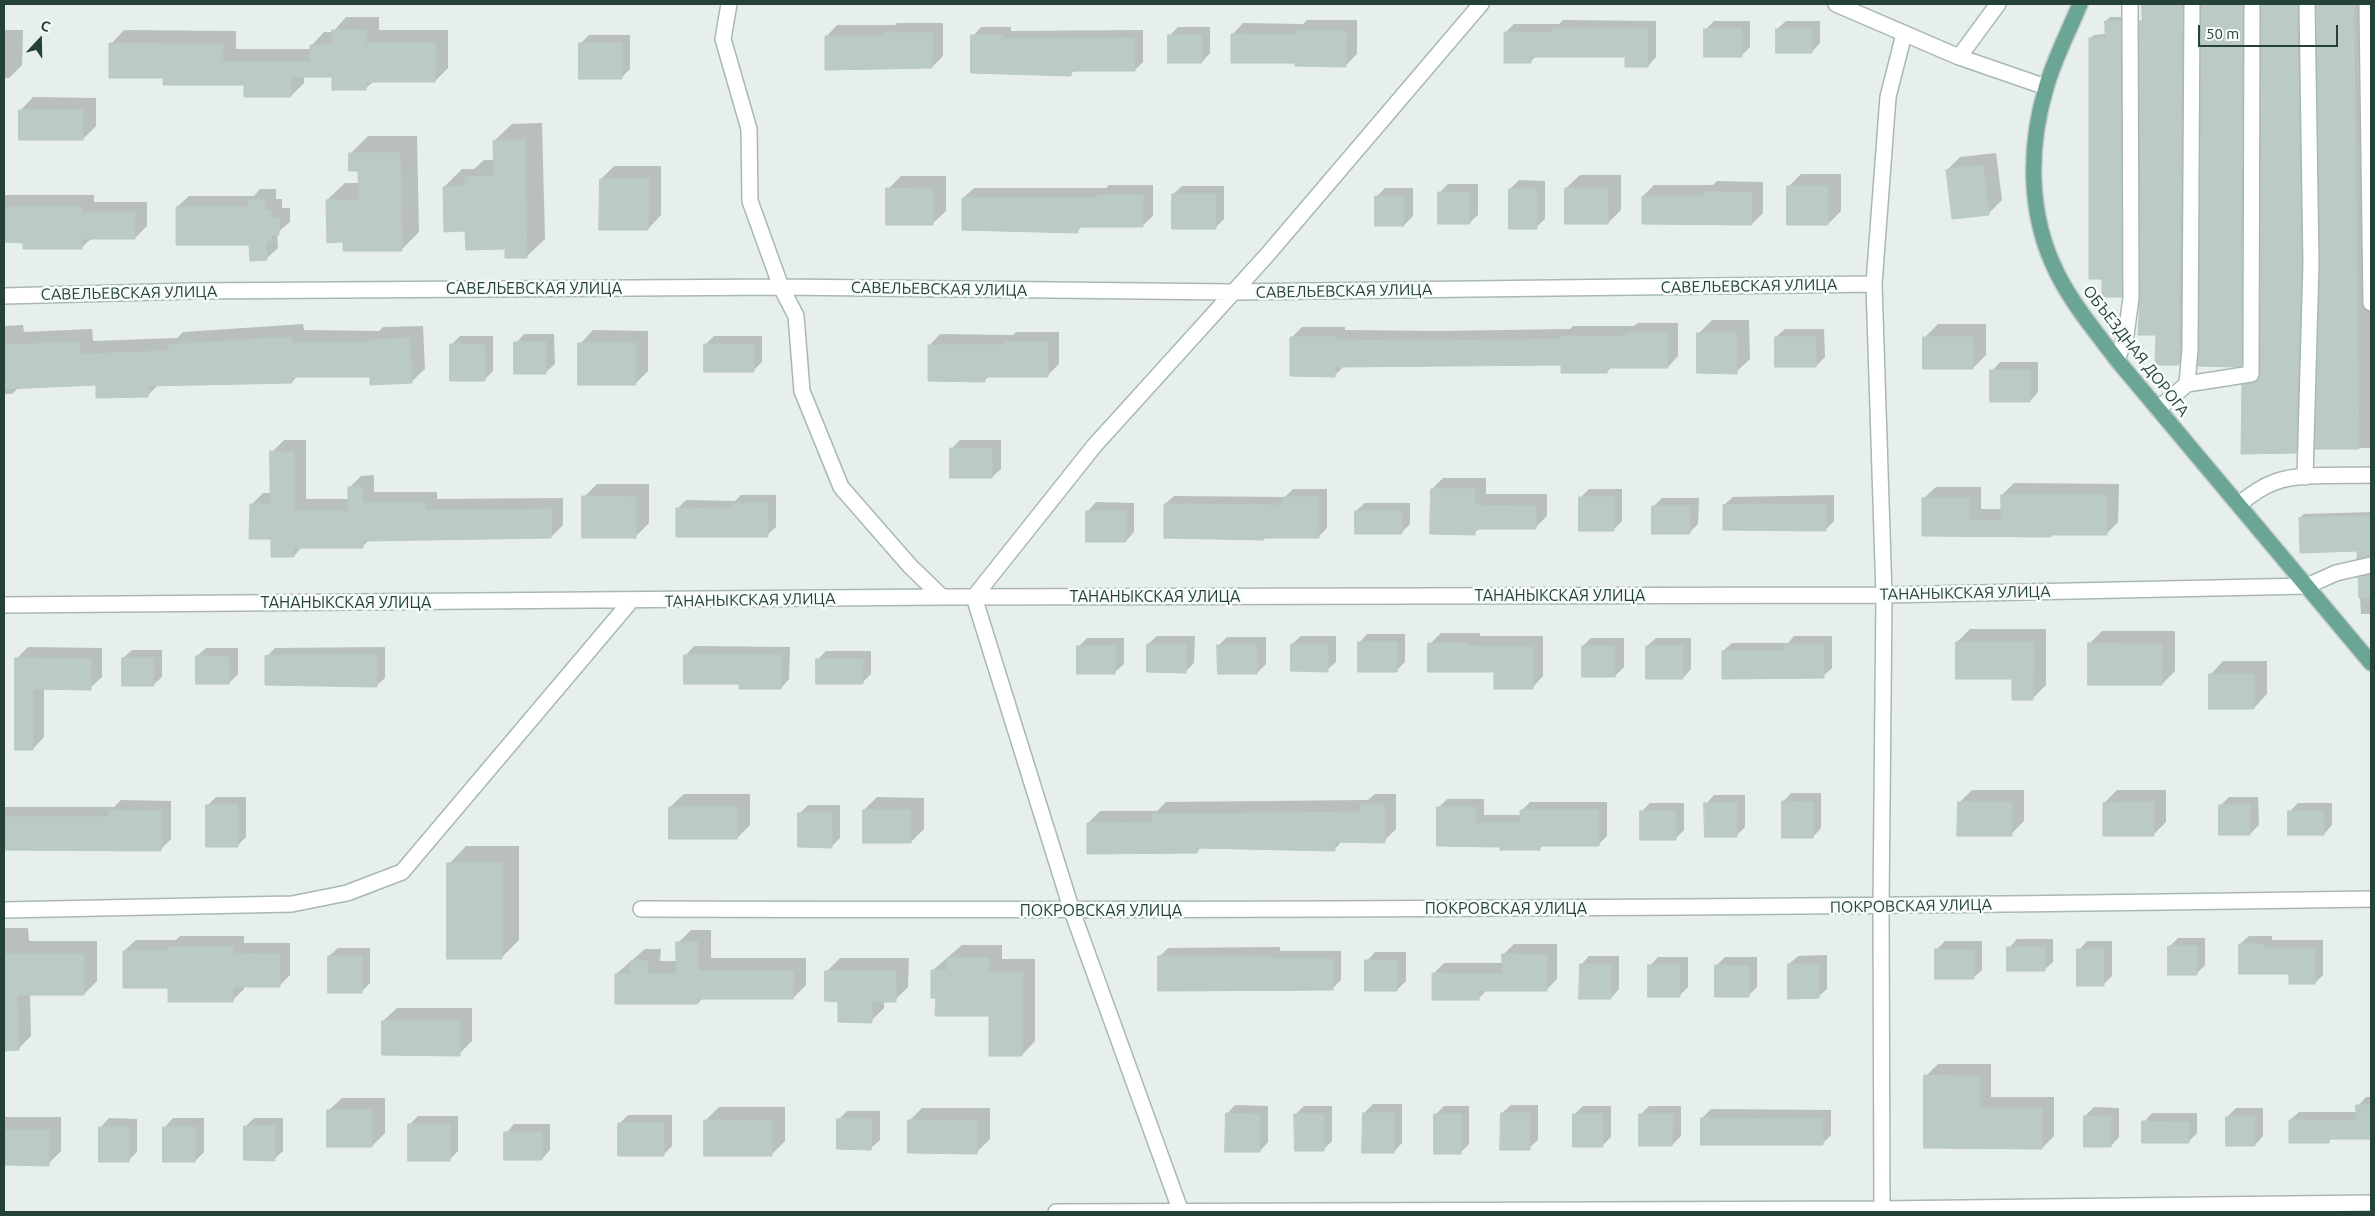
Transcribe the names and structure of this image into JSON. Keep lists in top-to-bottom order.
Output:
{
  "streets": {
    "main road": ["ОБЪЕЗДНАЯ ДОРОГА"],
    "street": ["САВЕЛЬЕВСКАЯ УЛИЦА", "ТАНАНЫКСКАЯ УЛИЦА", "ПОКРОВСКАЯ УЛИЦА"]
  },
  "crossings": [
    ["ОБЪЕЗДНАЯ ДОРОГА", "ТАНАНЫКСКАЯ УЛИЦА"]
  ],
  "scale_bar": "50 m",
  "north": "top"
}
